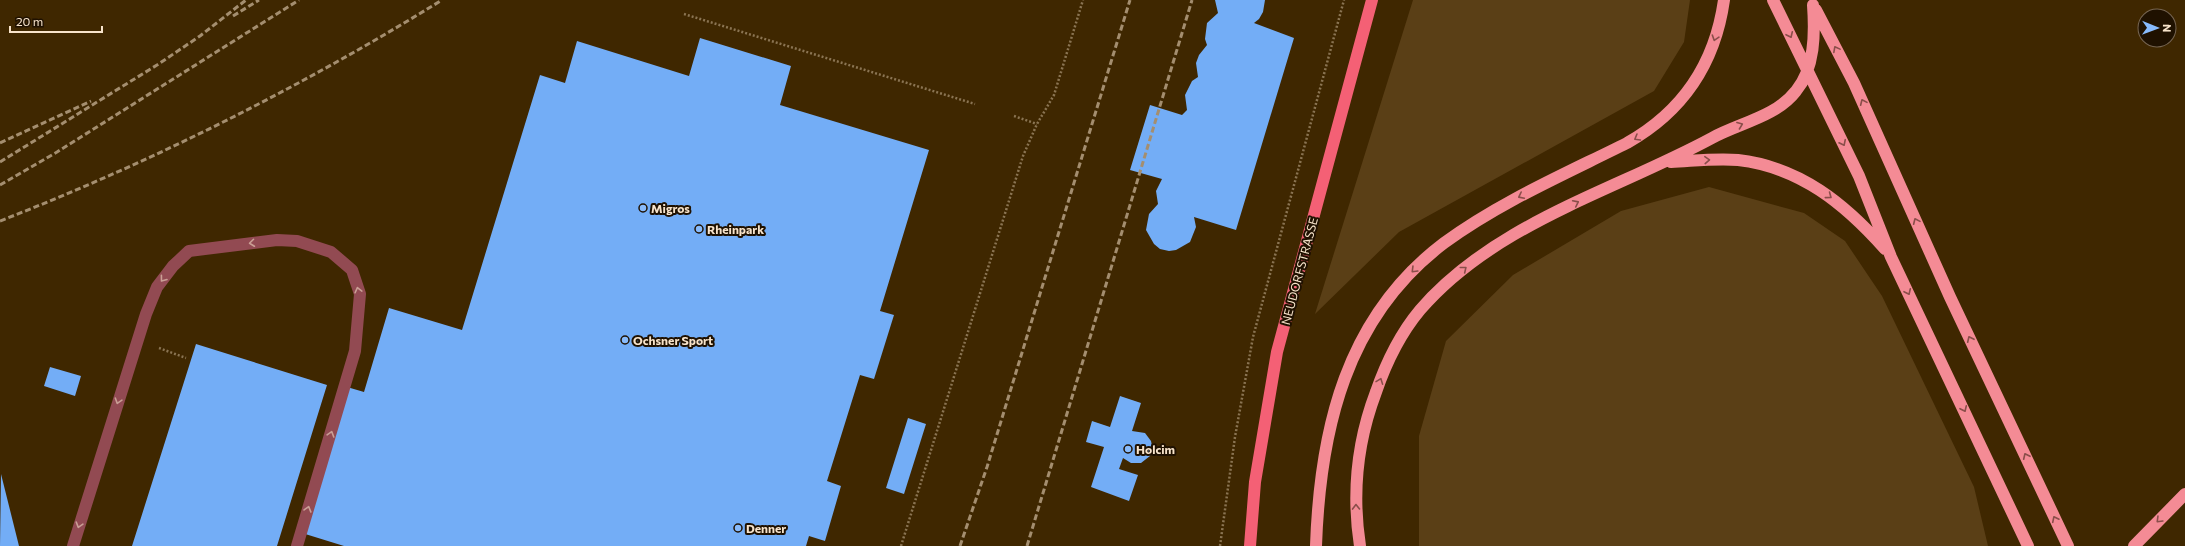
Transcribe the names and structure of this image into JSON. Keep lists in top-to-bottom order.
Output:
{
  "streets": {
    "main road": ["NEUDORFSTRASSE"]
  },
  "places": [
    "Migros",
    "Rheinpark",
    "Ochsner Sport",
    "Holcim",
    "Denner"
  ],
  "scale_bar": "20 m",
  "north": "right"
}
